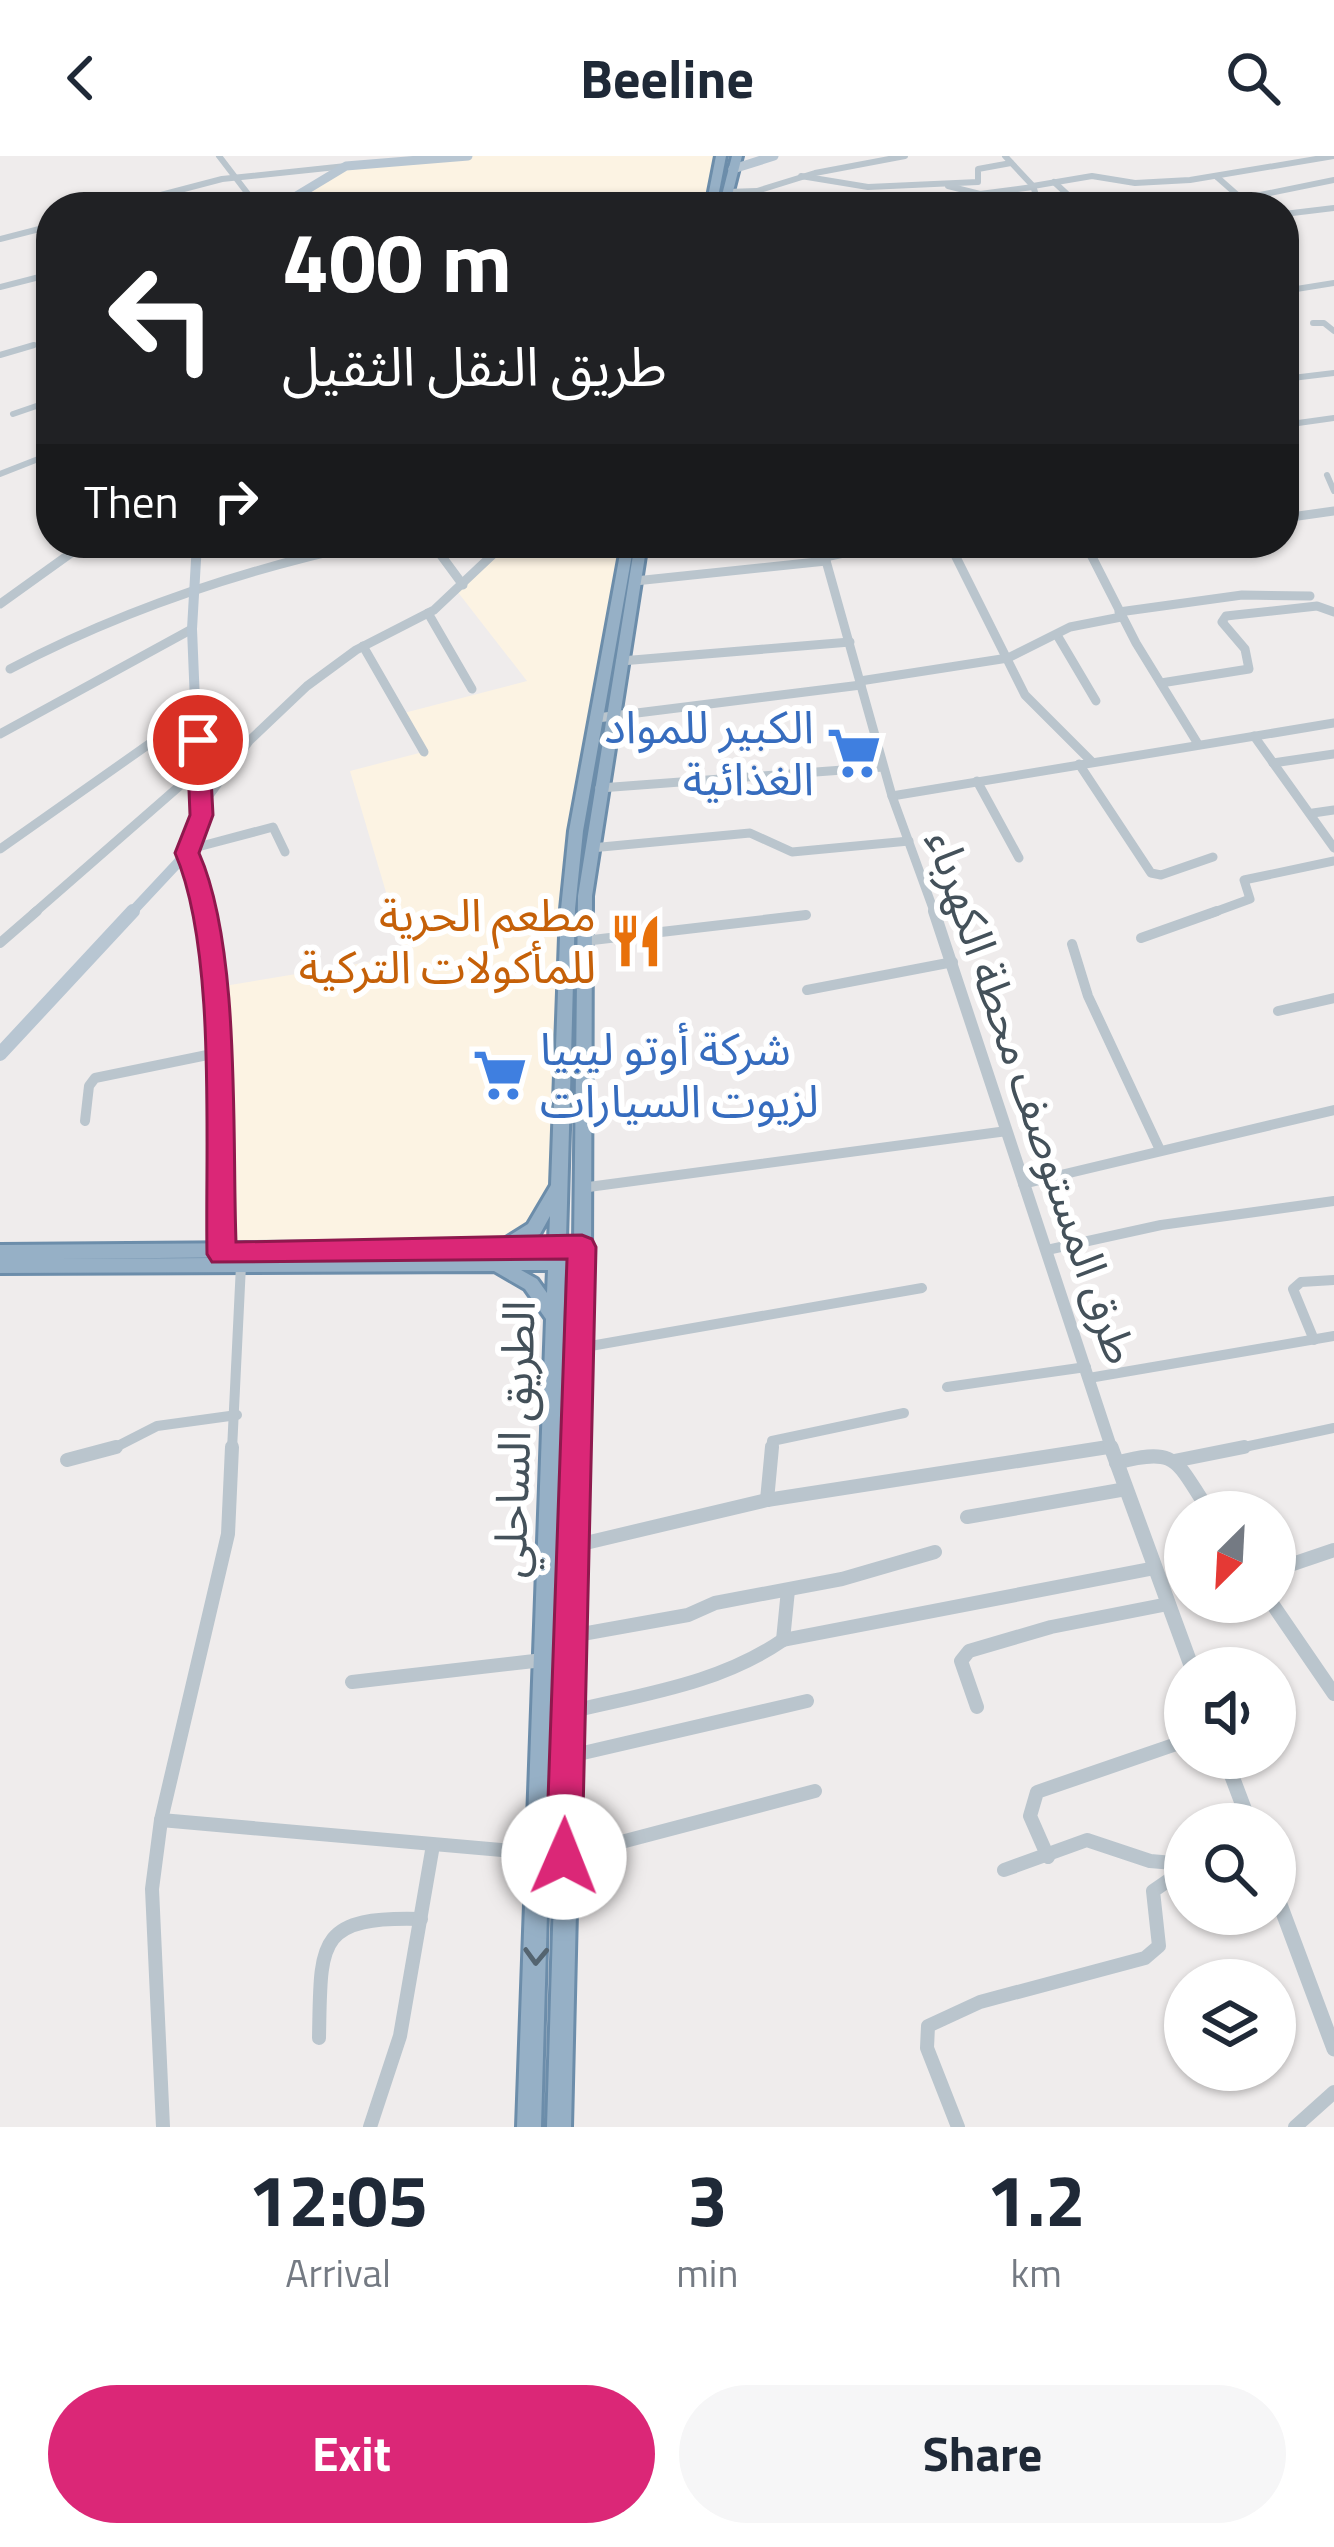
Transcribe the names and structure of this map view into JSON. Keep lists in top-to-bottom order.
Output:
{
  "streets": {
    "highway": ["الطريق الساحلي"],
    "street": ["طرق المستوصف محطة الكهرباء"]
  },
  "places": {
    "supermarket": ["الكبير للمواد الغذائية", "شركة أوتو ليبيا لزيوت السيارات"],
    "restaurant": ["مطعم الحرية للمأكولات التركية"]
  },
  "north": "bottom left",
  "page": {
    "header": "Beeline",
    "turn": ["400 m", "طريق النقل الثقيل"],
    "then": "Then",
    "eta": [
      "12:05",
      "Arrival",
      "3",
      "min",
      "1.2",
      "km"
    ],
    "buttons": ["Exit", "Share"]
  }
}
